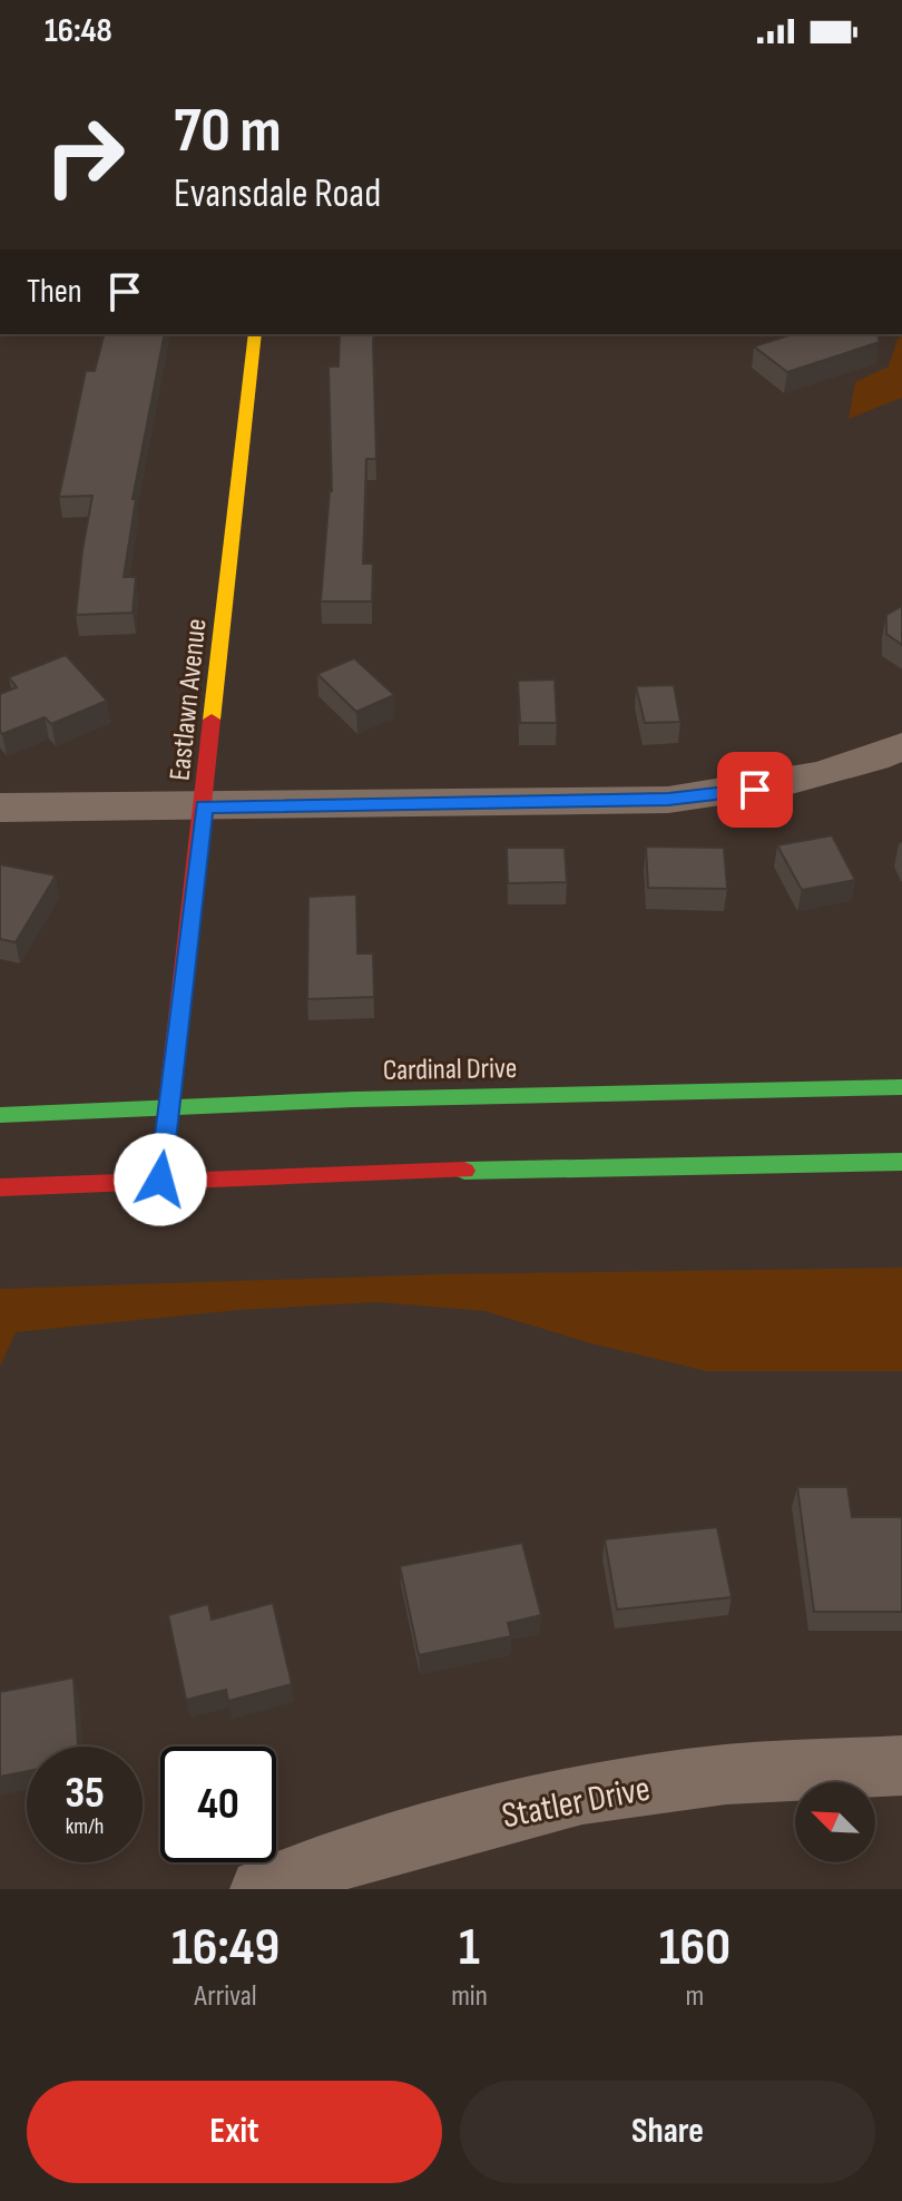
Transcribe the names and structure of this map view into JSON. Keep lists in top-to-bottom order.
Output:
{
  "streets": {
    "main road": ["Eastlawn Avenue", "Cardinal Drive"],
    "street": ["Statler Drive"]
  },
  "crossings": [
    ["Eastlawn Avenue", "Cardinal Drive"]
  ],
  "north": "top left",
  "page": {
    "status": "16:48",
    "turn": ["70 m", "Evansdale Road"],
    "then": "Then",
    "speed": "35 km/h",
    "limit": "40",
    "eta": [
      "16:49",
      "Arrival",
      "1",
      "min",
      "160",
      "m"
    ],
    "buttons": ["Exit", "Share"]
  }
}
